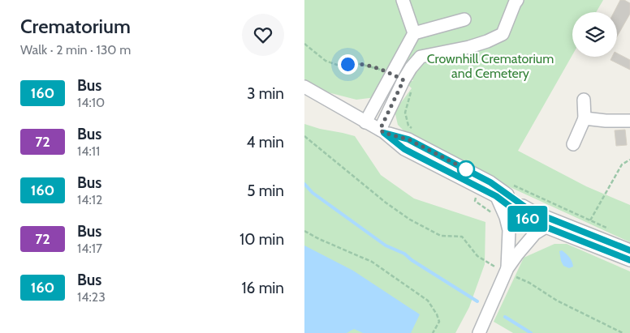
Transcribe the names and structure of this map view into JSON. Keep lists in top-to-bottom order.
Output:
{
  "parks": ["Crownhill Crematorium and Cemetery"],
  "lines": ["bus line 160"],
  "page": {
    "heading": ["Crematorium", "Walk · 2 min · 130 m"],
    "on_map": "160",
    "list": [
      {
        "mark": "160",
        "name": "Bus",
        "note": "14:10",
        "value": "3 min"
      },
      {
        "mark": "72",
        "name": "Bus",
        "note": "14:11",
        "value": "4 min"
      },
      {
        "mark": "160",
        "name": "Bus",
        "note": "14:12",
        "value": "5 min"
      },
      {
        "mark": "72",
        "name": "Bus",
        "note": "14:17",
        "value": "10 min"
      },
      {
        "mark": "160",
        "name": "Bus",
        "note": "14:23",
        "value": "16 min"
      }
    ]
  }
}
